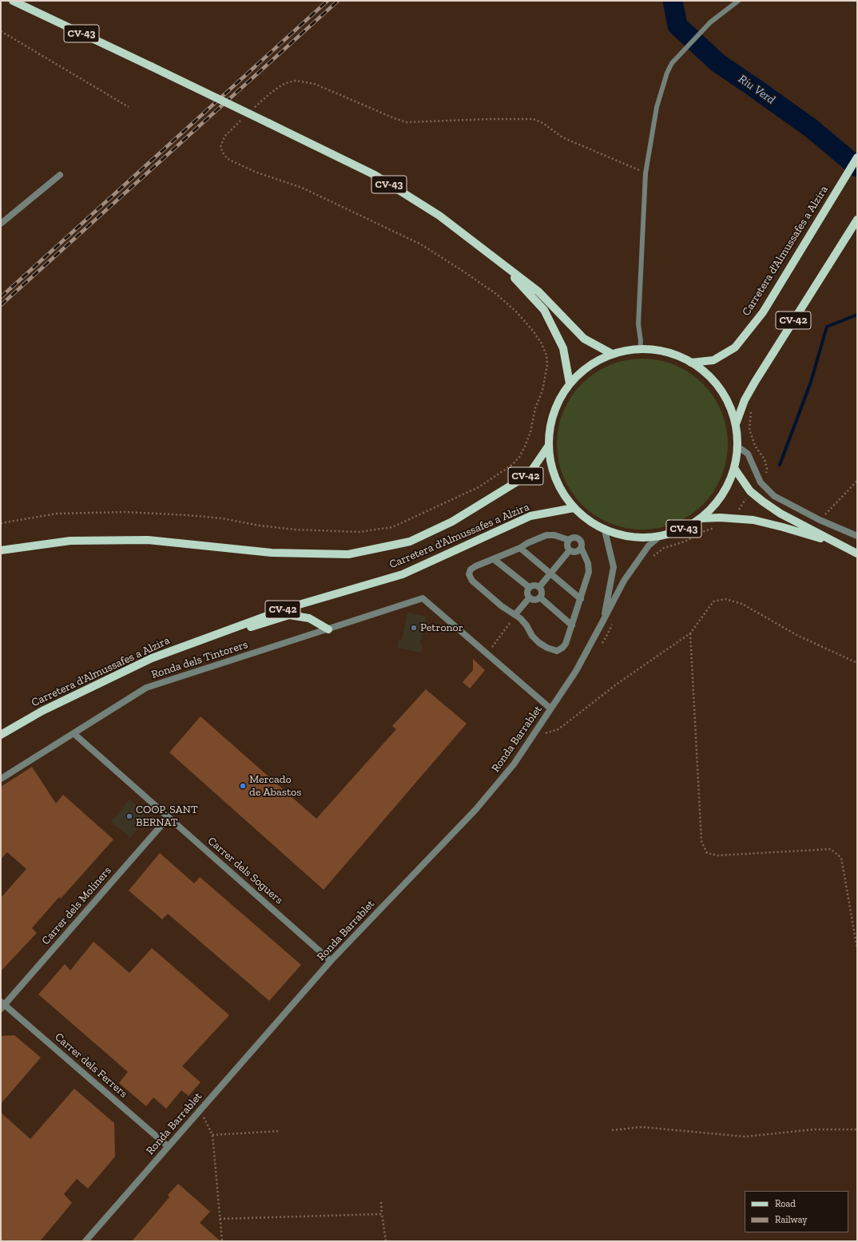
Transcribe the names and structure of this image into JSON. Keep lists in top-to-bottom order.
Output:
{
  "streets": {
    "main road": ["CV-43", "Carretera d'Almussafes a Alzira", "CV-42"],
    "street": [
      "Ronda dels Tintorers",
      "Ronda Barrablet",
      "Carrer dels Soguers",
      "Carrer dels Moliners",
      "Carrer dels Ferrers"
    ]
  },
  "crossings": [
    ["CV-43", "Carretera d'Almussafes a Alzira"],
    ["CV-43", "CV-42"],
    ["CV-43", "Ronda Barrablet"],
    ["Ronda dels Tintorers", "Carrer dels Soguers"],
    ["Ronda Barrablet", "Carrer dels Soguers"],
    ["Ronda Barrablet", "Carrer dels Ferrers"],
    ["Carrer dels Soguers", "Carrer dels Moliners"],
    ["Carrer dels Moliners", "Carrer dels Ferrers"]
  ],
  "water": ["Riu Verd"],
  "places": ["Petronor", "Mercado de Abastos", "COOP. SANT BERNAT"],
  "legend": ["Road", "Railway"]
}
